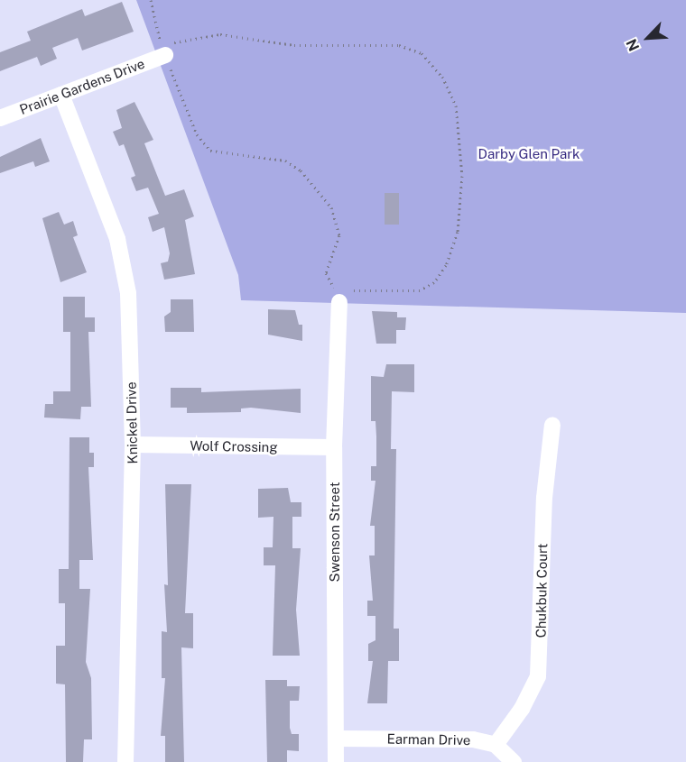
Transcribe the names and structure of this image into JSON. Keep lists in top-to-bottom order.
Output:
{
  "streets": {
    "street": [
      "Prairie Gardens Drive",
      "Knickel Drive",
      "Wolf Crossing",
      "Swenson Street",
      "Chukbuk Court",
      "Earman Drive"
    ]
  },
  "crossings": [
    ["Prairie Gardens Drive", "Knickel Drive"],
    ["Knickel Drive", "Wolf Crossing"],
    ["Wolf Crossing", "Swenson Street"],
    ["Swenson Street", "Earman Drive"],
    ["Chukbuk Court", "Earman Drive"]
  ],
  "parks": ["Darby Glen Park"],
  "north": "bottom left"
}
